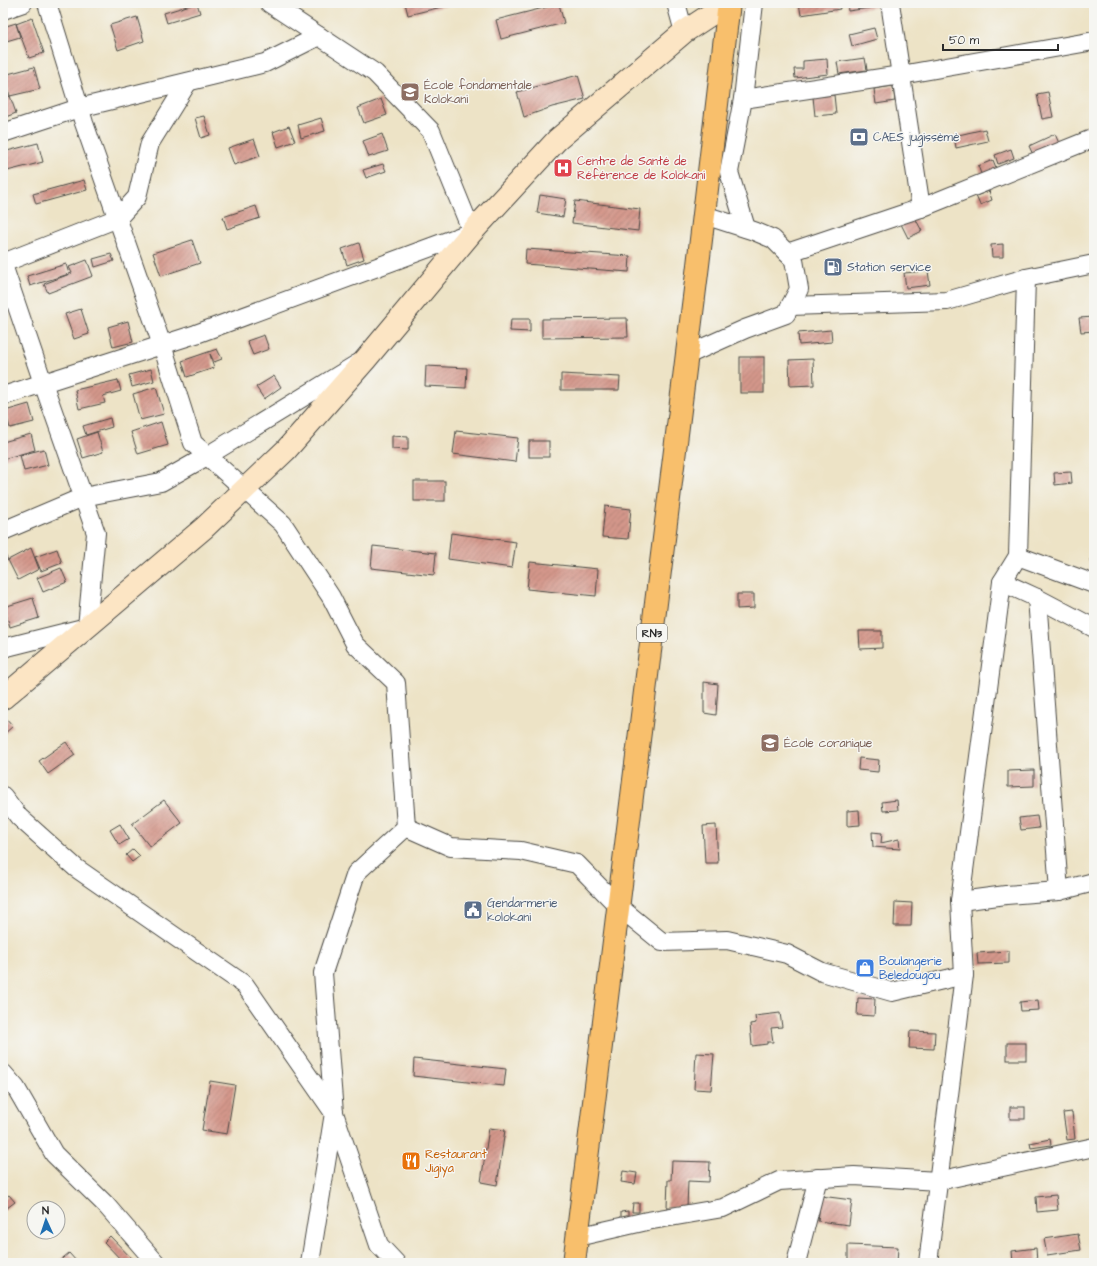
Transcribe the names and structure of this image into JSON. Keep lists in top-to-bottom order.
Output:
{
  "streets": {
    "highway": ["RN3"]
  },
  "places": {
    "school or university": ["École fondamentale Kolokani", "École coranique"],
    "bank": ["CAES jugissèmè"],
    "hospital": ["Centre de Santé de Référence de Kolokani"],
    "fuel station": ["Station service"],
    "public building": ["Gendarmerie kolokani"],
    "shop": ["Boulangerie Beledougou"],
    "restaurant": ["Restaurant Jigiya"]
  },
  "scale_bar": "50 m",
  "north": "top"
}
